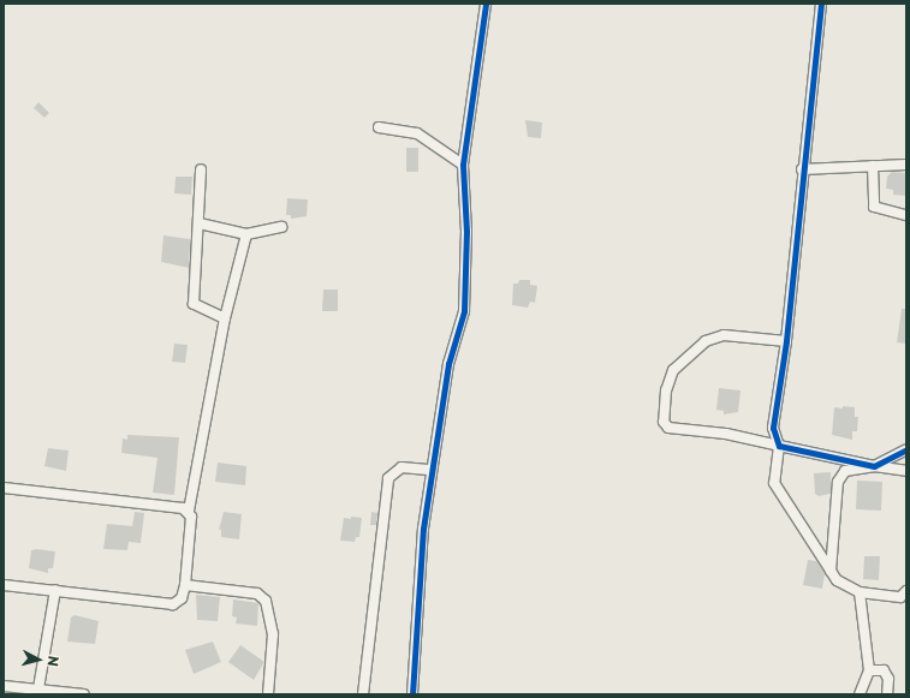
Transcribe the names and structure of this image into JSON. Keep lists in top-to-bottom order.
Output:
{
  "north": "right"
}
